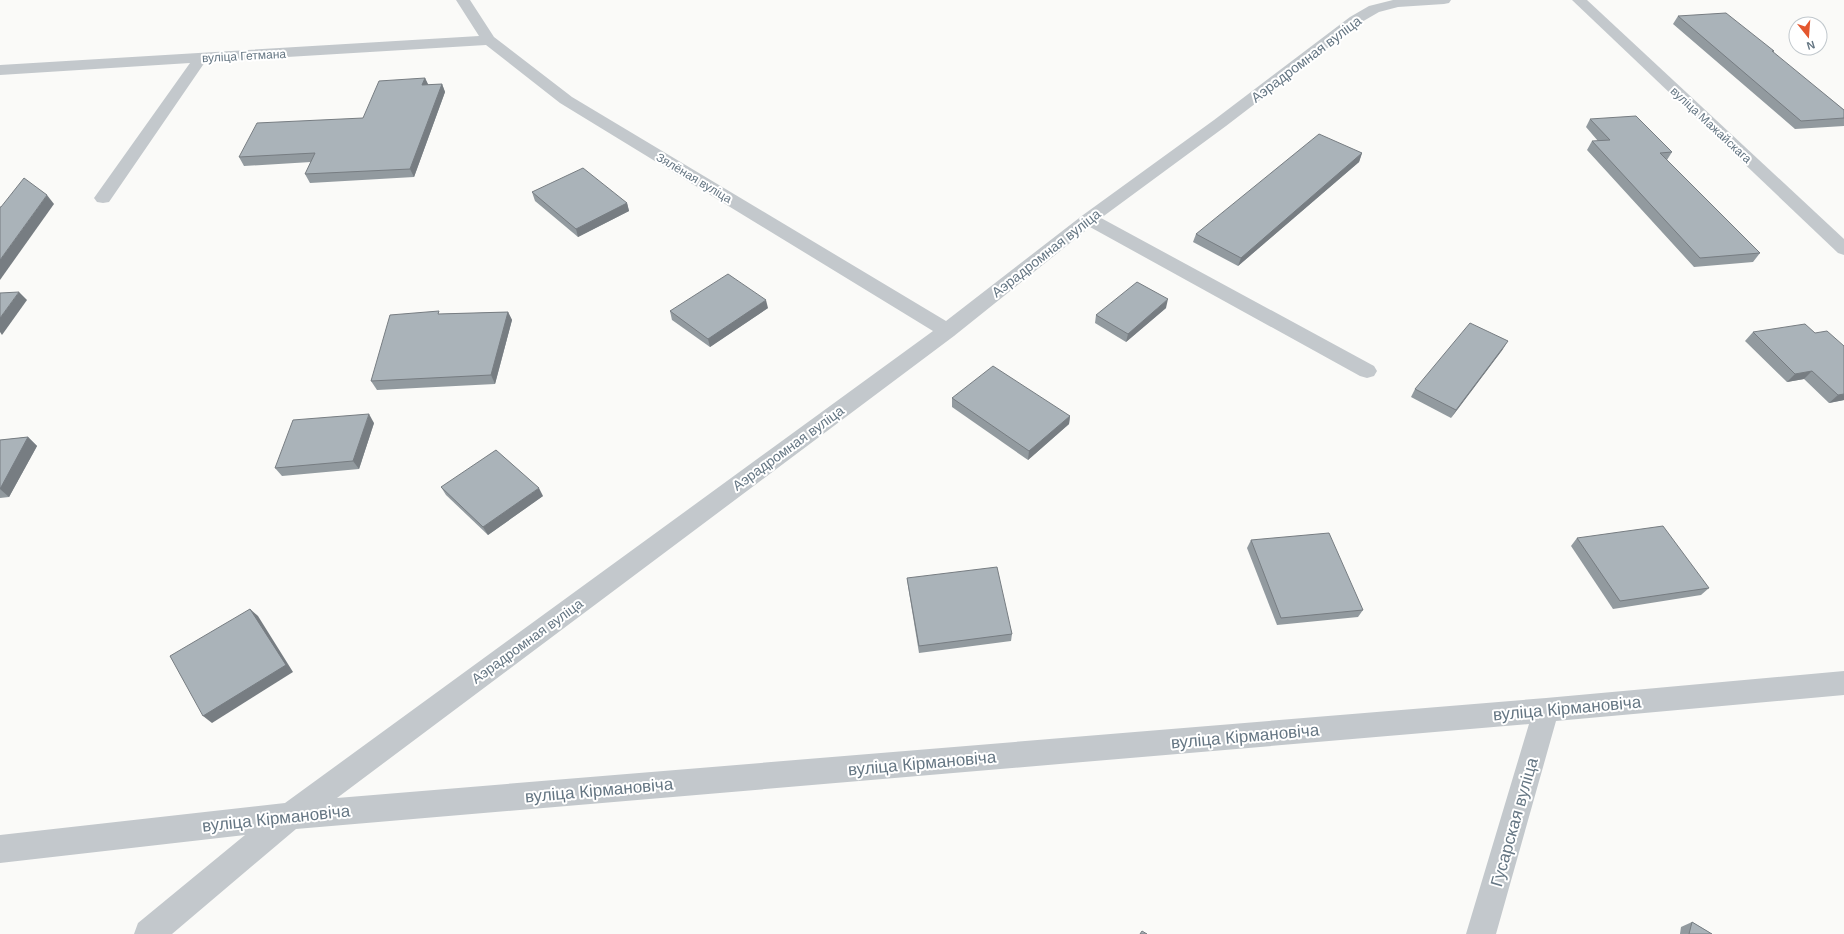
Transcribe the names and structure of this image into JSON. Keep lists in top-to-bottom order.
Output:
{
  "streets": {
    "street": [
      "вуліца Гетмана",
      "Аэрадромная вуліца",
      "вуліца Мажайскага",
      "Зялёная вуліца",
      "вуліца Кірмановіча",
      "Гусарская вуліца"
    ]
  },
  "crossings": [
    ["вуліца Гетмана", "Зялёная вуліца"],
    ["Аэрадромная вуліца", "Зялёная вуліца"],
    ["Аэрадромная вуліца", "вуліца Кірмановіча"],
    ["вуліца Кірмановіча", "Гусарская вуліца"]
  ],
  "north": "bottom"
}
